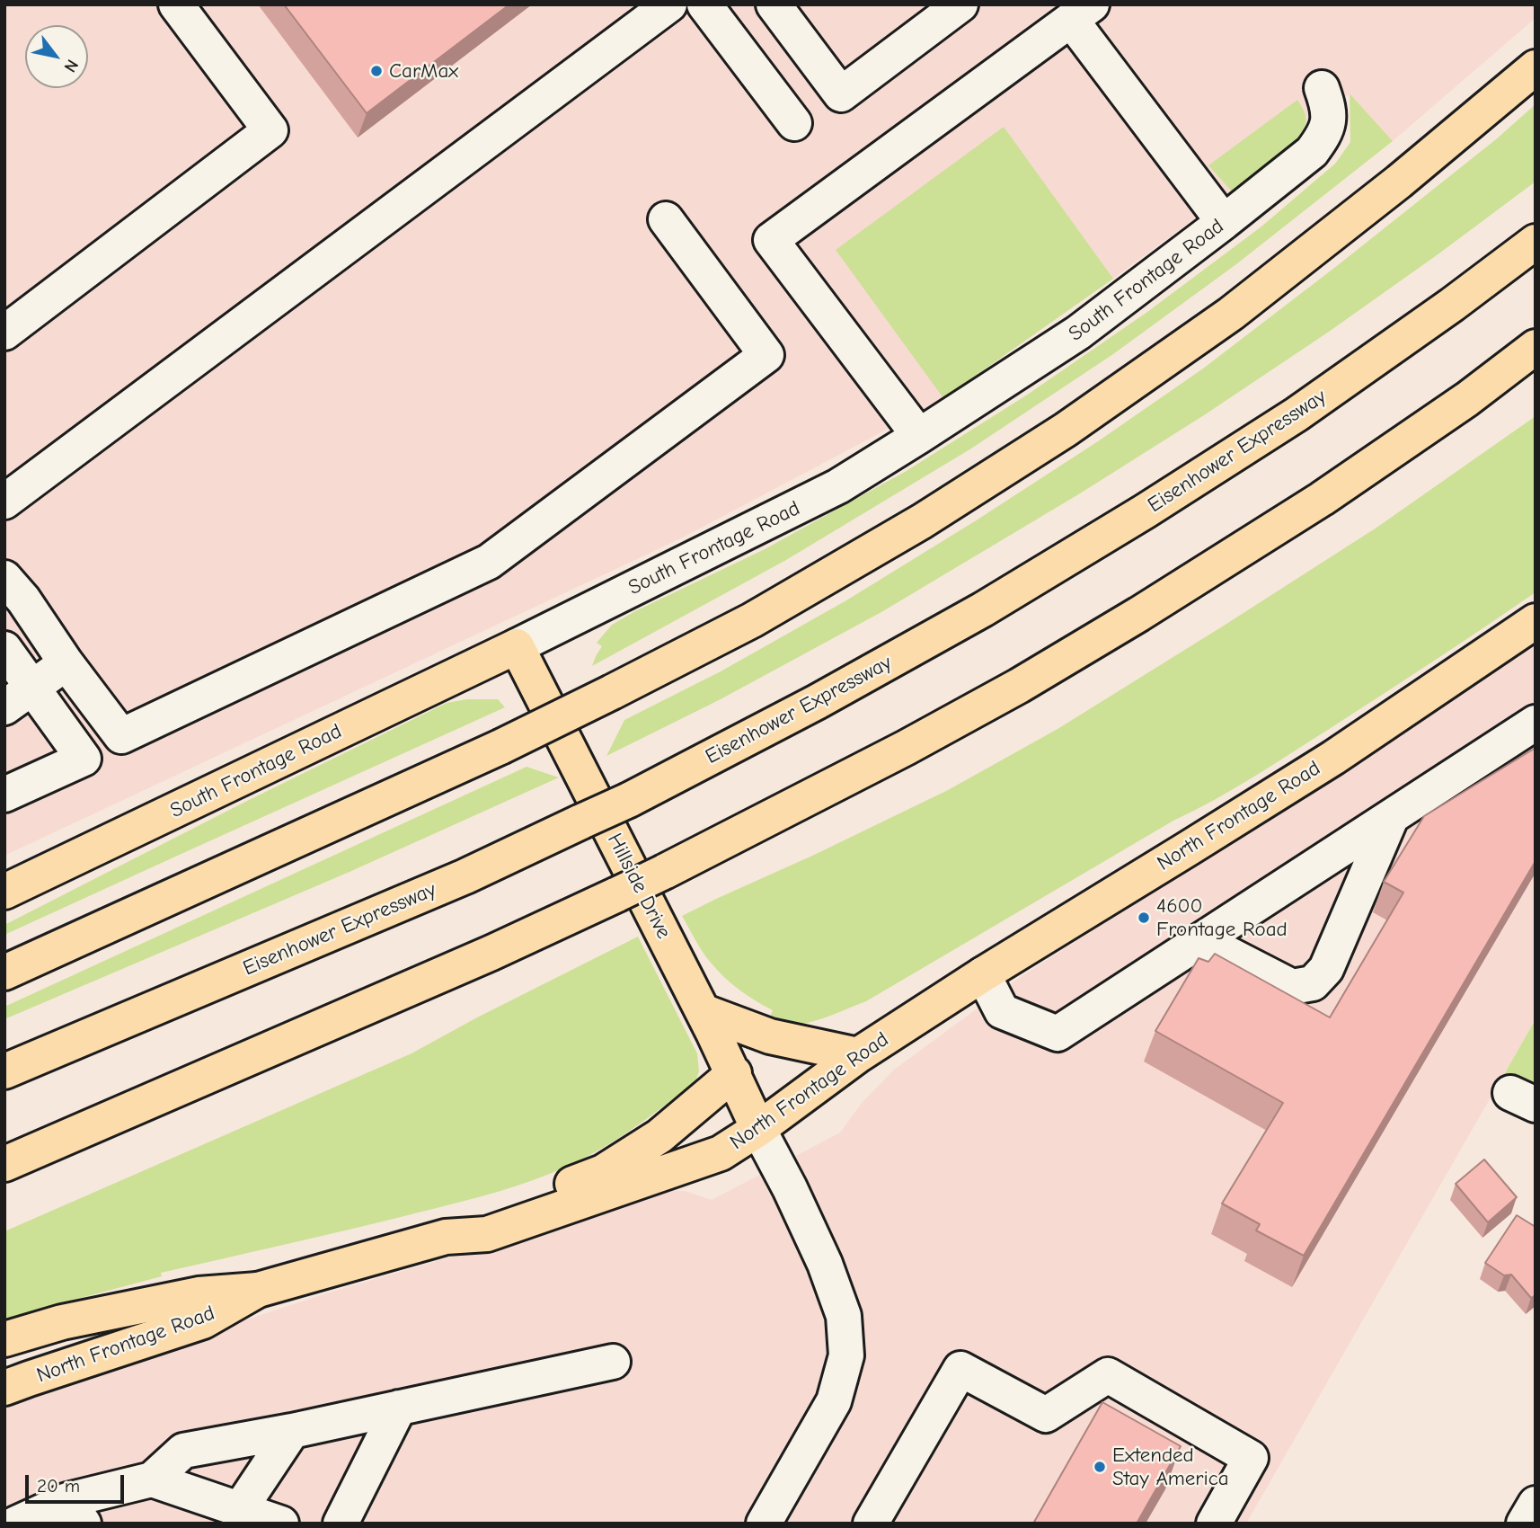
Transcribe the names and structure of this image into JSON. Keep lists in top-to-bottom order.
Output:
{
  "streets": {
    "main road": [
      "South Frontage Road",
      "Eisenhower Expressway",
      "North Frontage Road",
      "Hillside Drive"
    ]
  },
  "crossings": [
    ["South Frontage Road", "Hillside Drive"],
    ["North Frontage Road", "Hillside Drive"]
  ],
  "places": ["CarMax", "4600 Frontage Road", "Extended Stay America"],
  "scale_bar": "20 m",
  "north": "bottom right"
}
